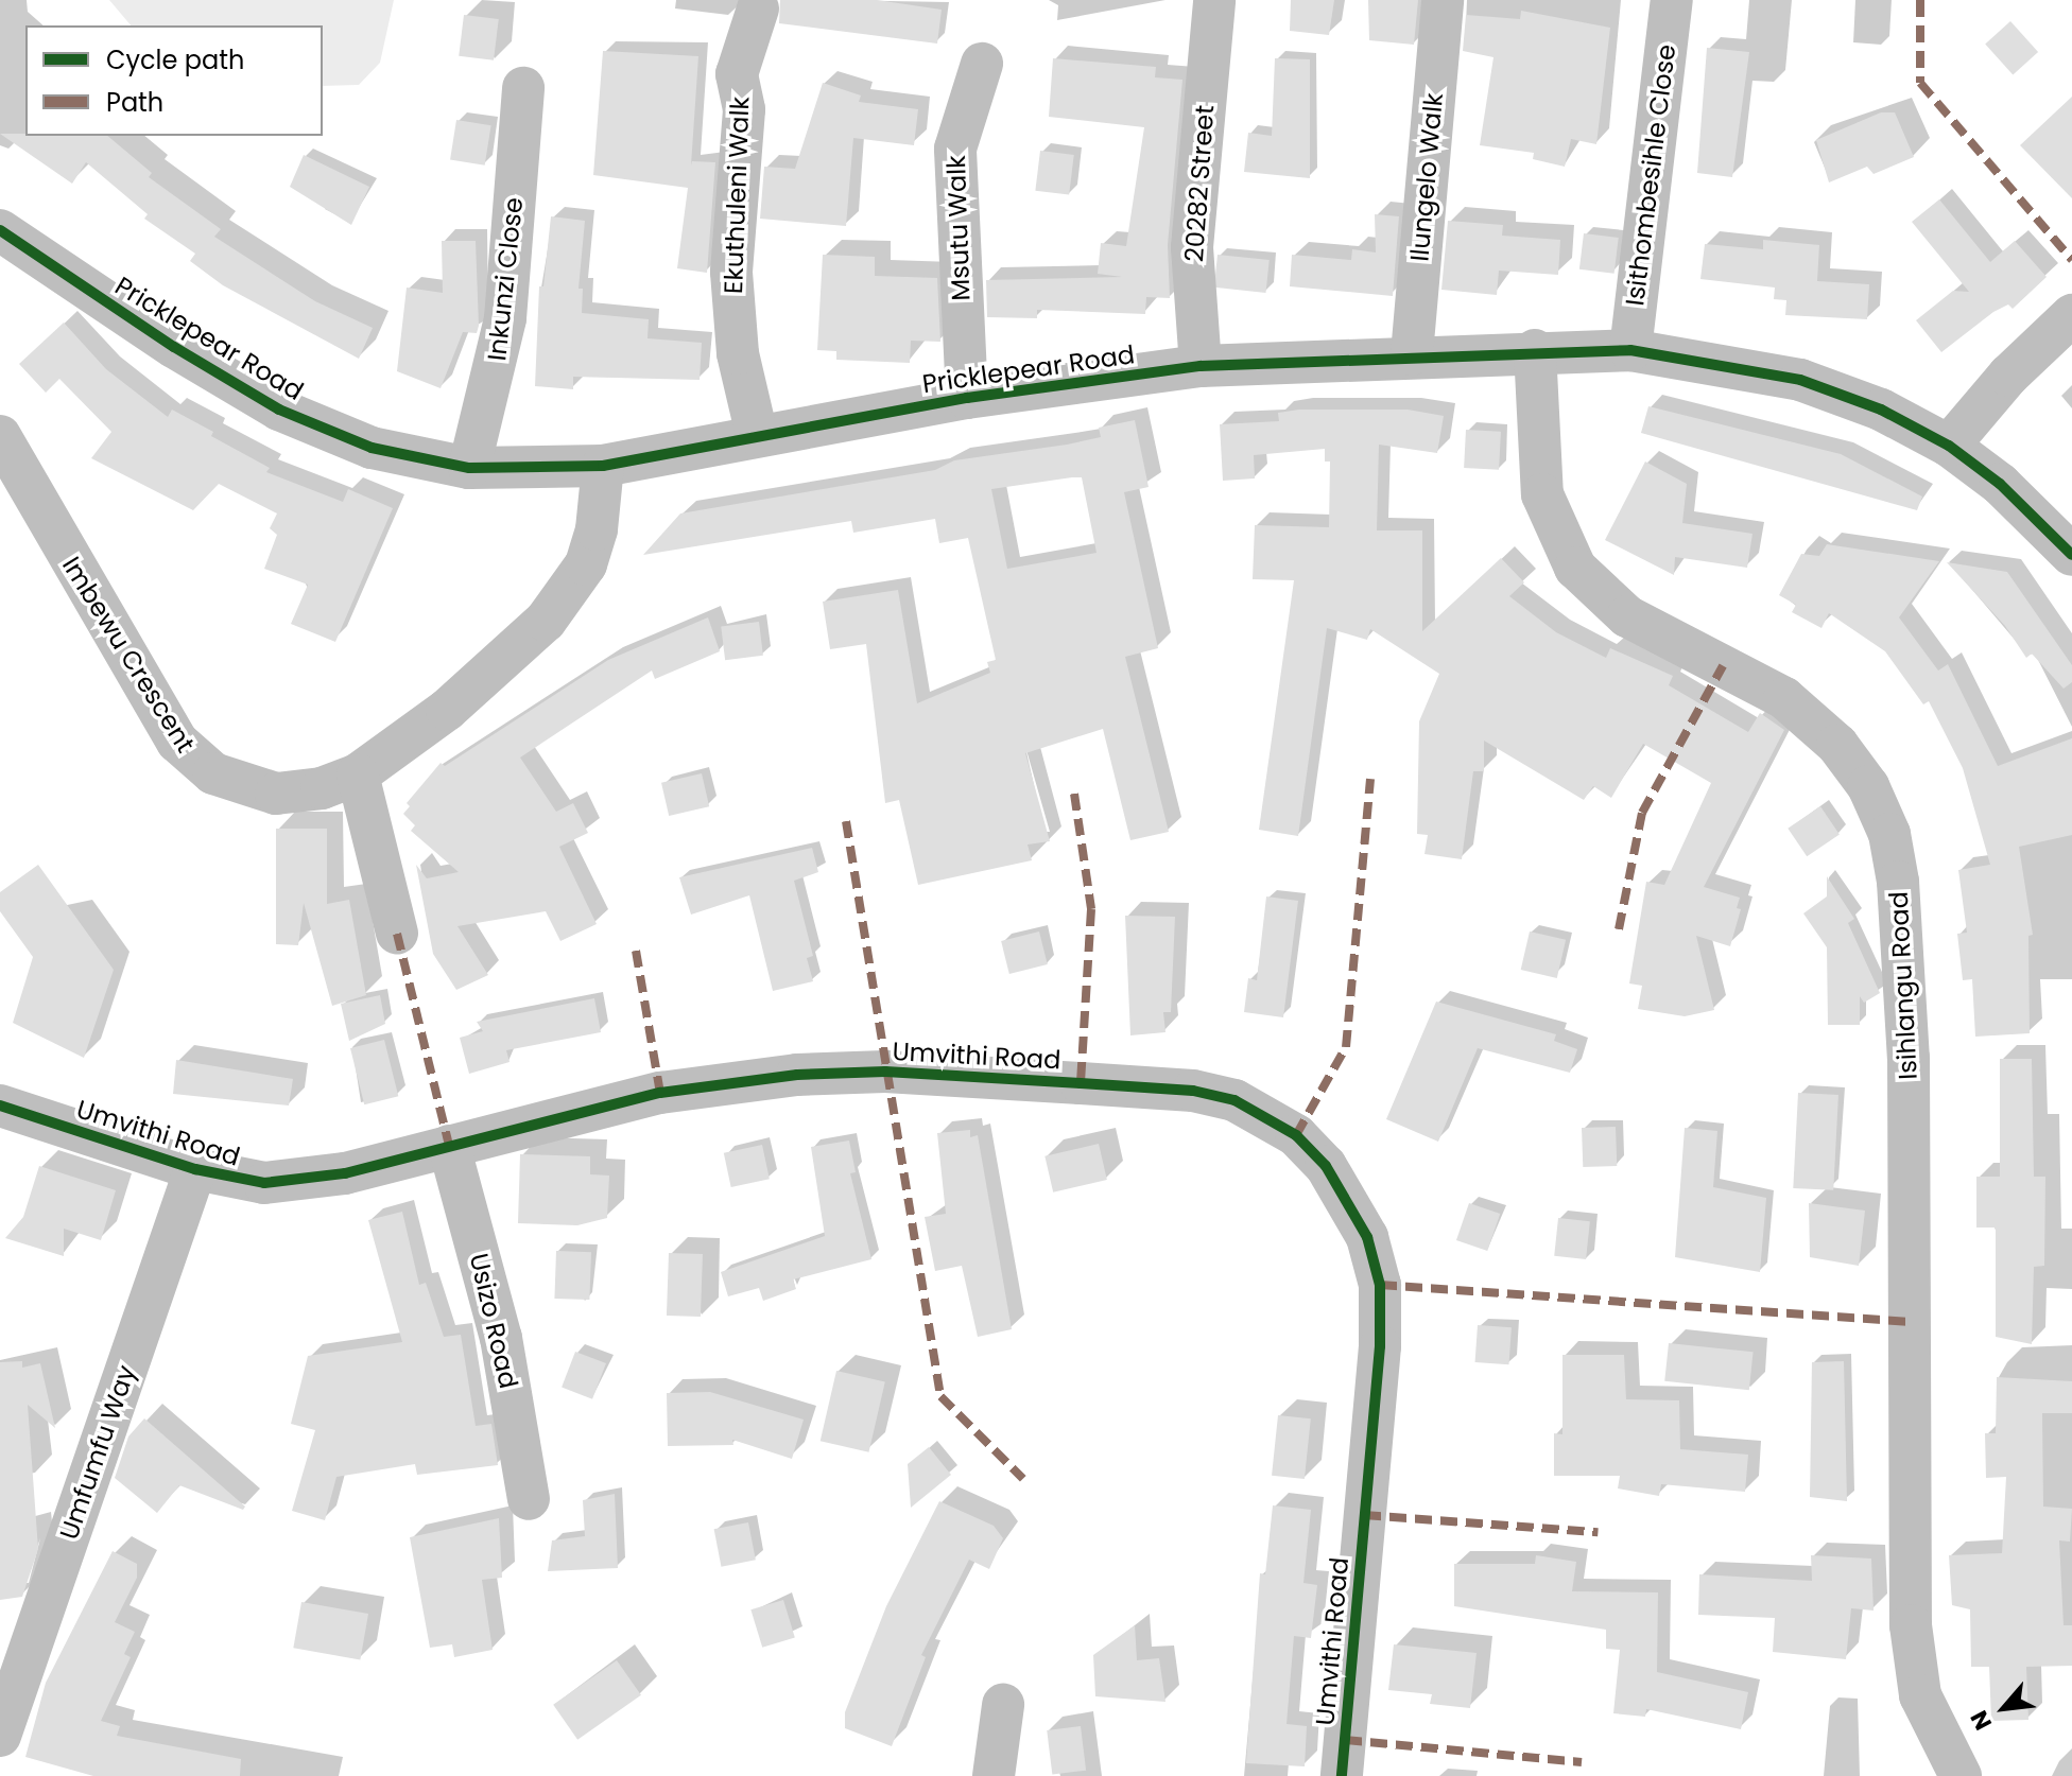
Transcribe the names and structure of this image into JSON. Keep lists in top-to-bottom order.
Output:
{
  "streets": {
    "street": [
      "Isithombesihle Close",
      "Ilungelo Walk",
      "20282 Street",
      "Ekuthuleni Walk",
      "Msutu Walk",
      "Inkunzi Close",
      "Pricklepear Road",
      "Imbewu Crescent",
      "Isihlangu Road",
      "Umvithi Road",
      "Usizo Road",
      "Umfumfu Way"
    ]
  },
  "crossings": [
    ["Isithombesihle Close", "Pricklepear Road"],
    ["Ilungelo Walk", "Pricklepear Road"],
    ["20282 Street", "Pricklepear Road"],
    ["Ekuthuleni Walk", "Pricklepear Road"],
    ["Msutu Walk", "Pricklepear Road"],
    ["Inkunzi Close", "Pricklepear Road"],
    ["Pricklepear Road", "Imbewu Crescent"],
    ["Pricklepear Road", "Isihlangu Road"],
    ["Umvithi Road", "Usizo Road"],
    ["Umvithi Road", "Umfumfu Way"]
  ],
  "legend": ["Cycle path", "Path"],
  "north": "bottom left"
}
